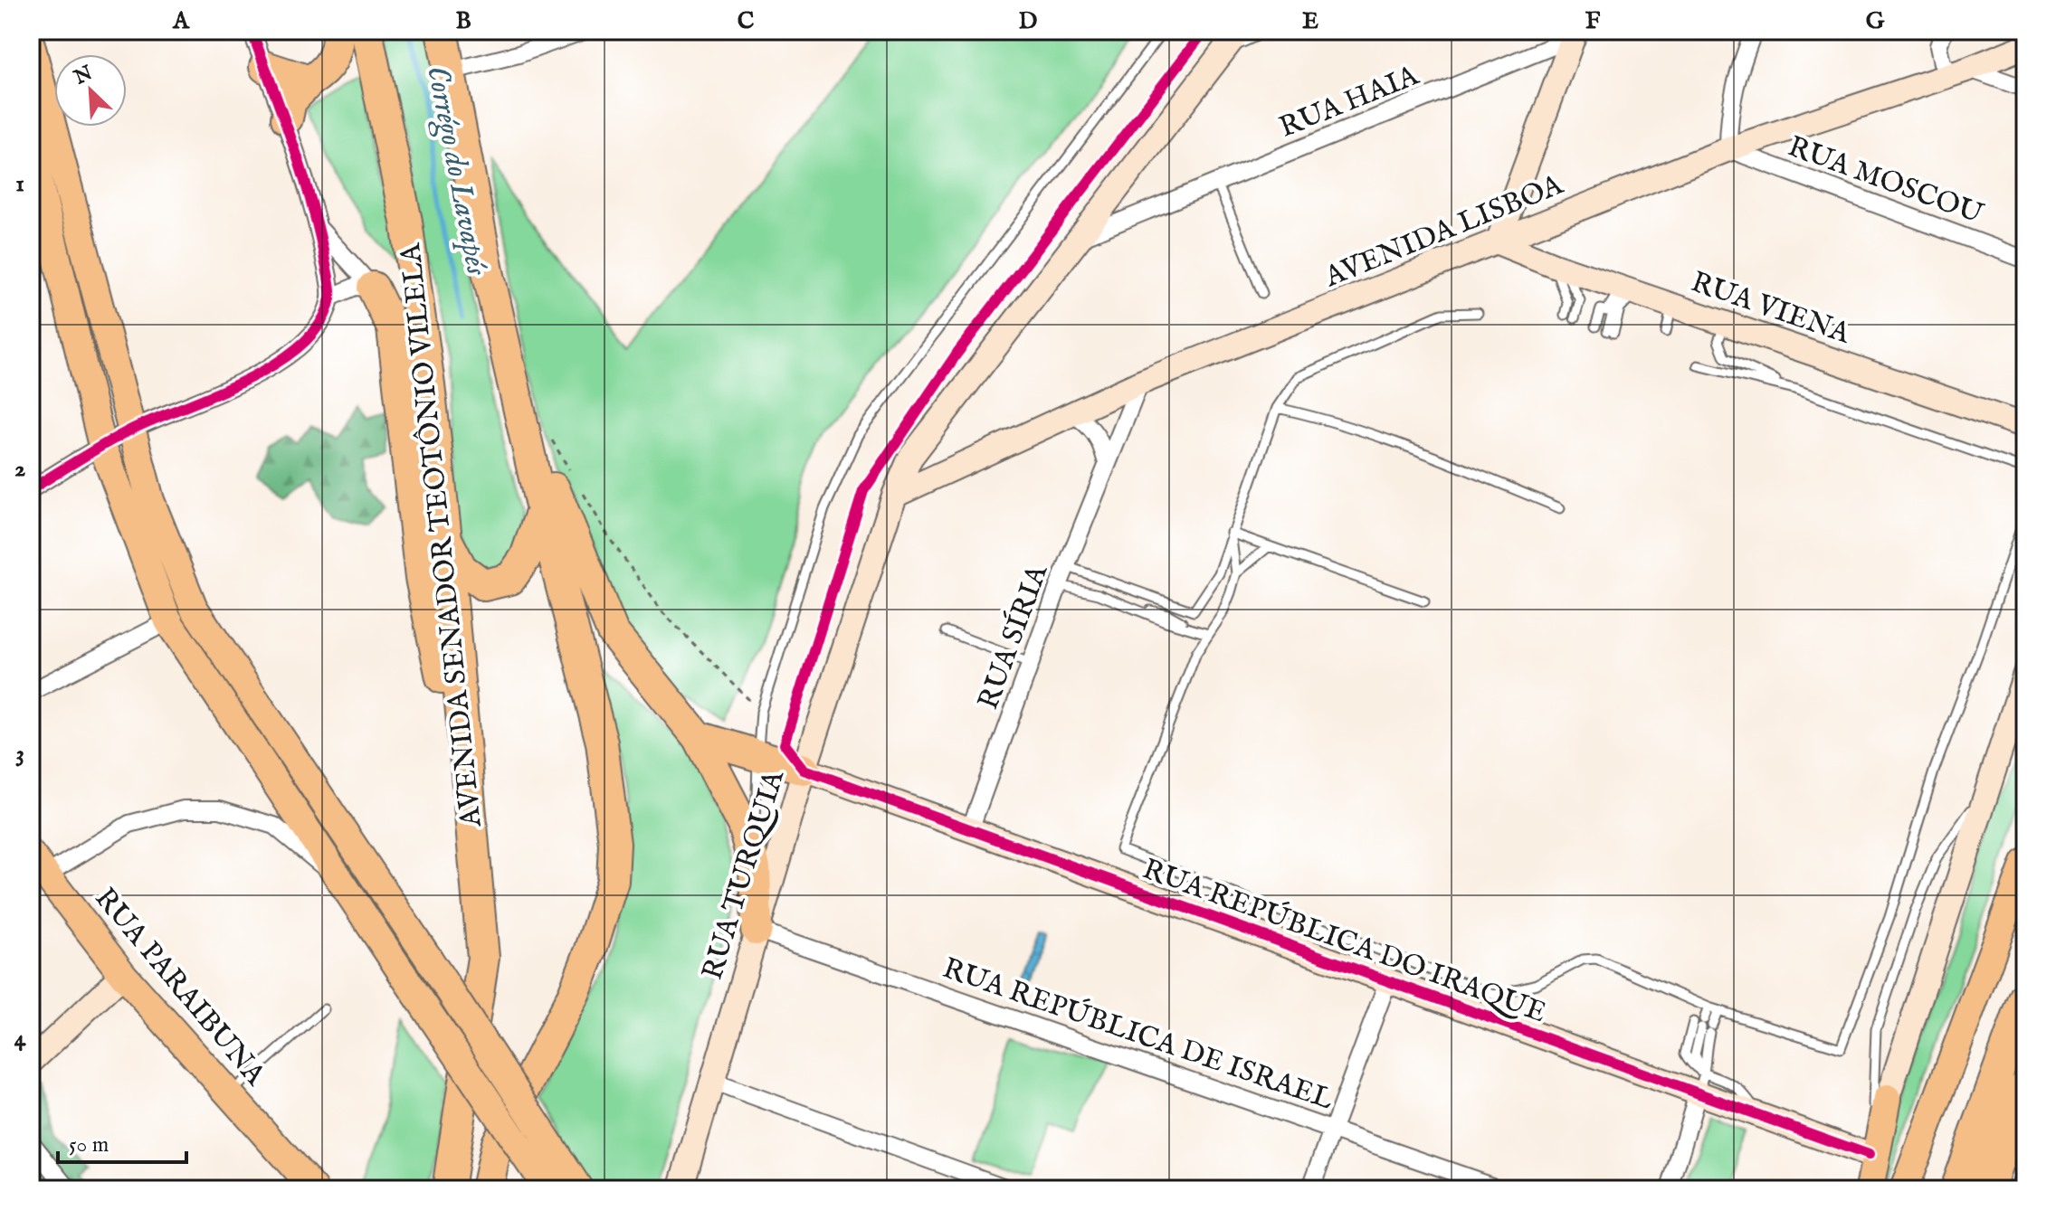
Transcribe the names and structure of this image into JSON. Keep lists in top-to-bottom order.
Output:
{
  "streets": {
    "highway": ["AVENIDA SENADOR TEOTÔNIO VILELA"],
    "main road": [
      "AVENIDA LISBOA",
      "RUA VIENA",
      "RUA TURQUIA",
      "RUA REPÚBLICA DO IRAQUE",
      "RUA PARAIBUNA"
    ],
    "street": [
      "RUA HAIA",
      "RUA MOSCOU",
      "RUA SÍRIA",
      "RUA REPÚBLICA DE ISRAEL"
    ]
  },
  "crossings": [
    ["RUA HAIA", "RUA TURQUIA"],
    ["RUA MOSCOU", "AVENIDA LISBOA"],
    ["AVENIDA LISBOA", "RUA VIENA"],
    ["AVENIDA LISBOA", "RUA SÍRIA"],
    ["AVENIDA LISBOA", "RUA TURQUIA"],
    ["RUA SÍRIA", "RUA REPÚBLICA DO IRAQUE"],
    ["RUA TURQUIA", "RUA REPÚBLICA DO IRAQUE"],
    ["RUA TURQUIA", "RUA REPÚBLICA DE ISRAEL"]
  ],
  "water": ["Corrégo do Lavapés"],
  "scale_bar": "50 m",
  "north": "top left",
  "grid": {
    "columns": [
      "A",
      "B",
      "C",
      "D",
      "E",
      "F",
      "G"
    ],
    "rows": [
      "1",
      "2",
      "3",
      "4"
    ]
  }
}
